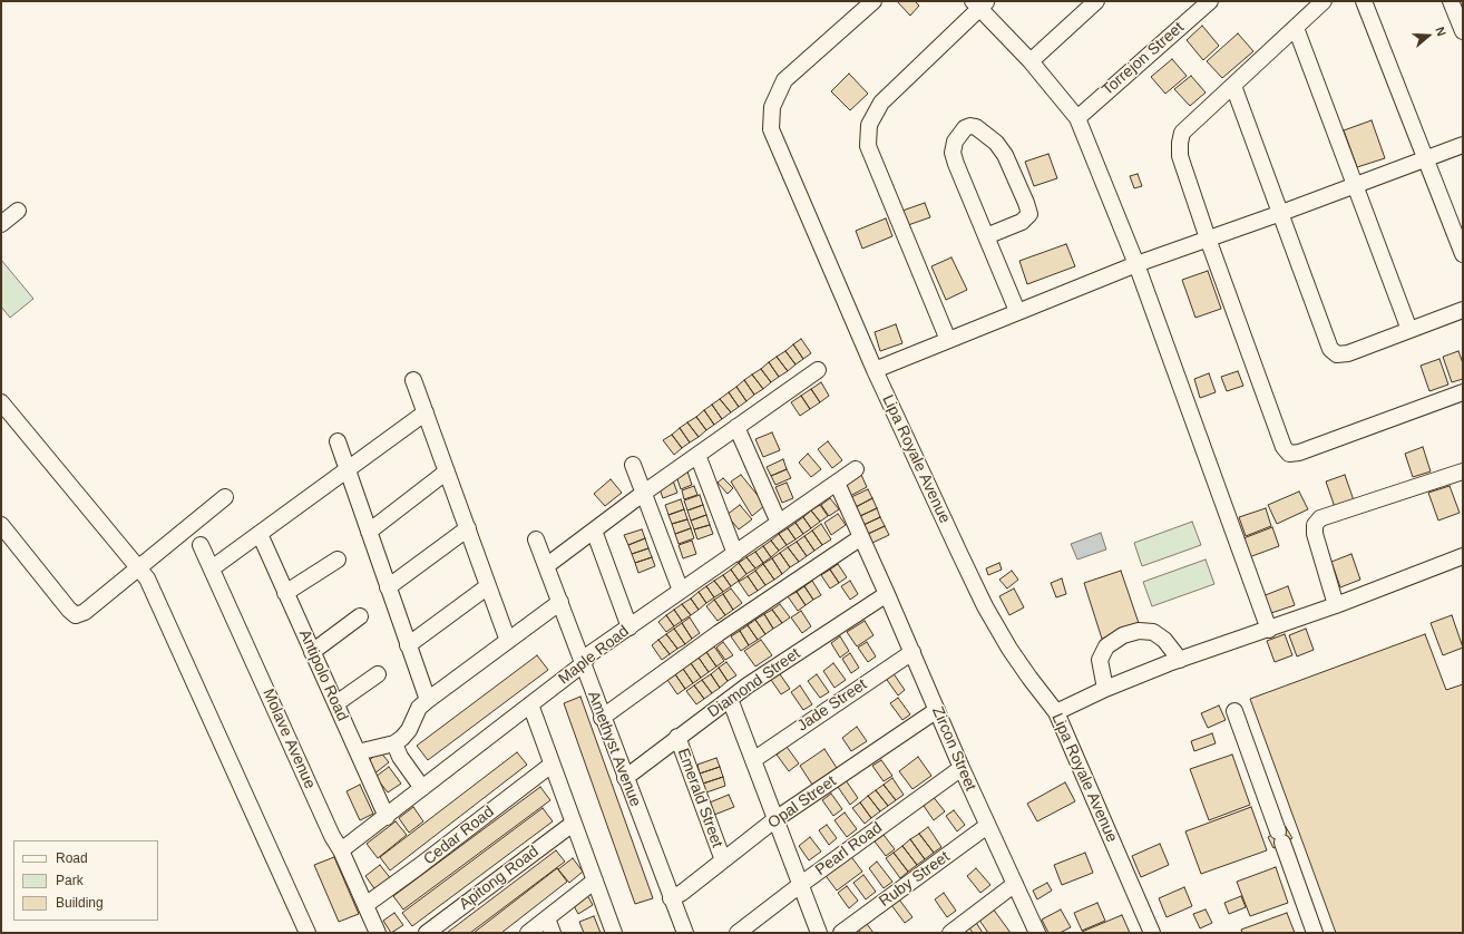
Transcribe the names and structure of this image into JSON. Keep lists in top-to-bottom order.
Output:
{
  "streets": {
    "street": [
      "Torrejon Street",
      "Lipa Royale Avenue",
      "Maple Road",
      "Antipolo Road",
      "Diamond Street",
      "Jade Street",
      "Molave Avenue",
      "Amethyst Avenue",
      "Zircon Street",
      "Emerald Street",
      "Opal Street",
      "Cedar Road",
      "Pearl Road",
      "Apitong Road",
      "Ruby Street"
    ]
  },
  "crossings": [
    ["Maple Road", "Antipolo Road"],
    ["Maple Road", "Molave Avenue"],
    ["Maple Road", "Amethyst Avenue"],
    ["Maple Road", "Zircon Street"],
    ["Diamond Street", "Amethyst Avenue"],
    ["Diamond Street", "Zircon Street"],
    ["Diamond Street", "Emerald Street"],
    ["Jade Street", "Zircon Street"],
    ["Molave Avenue", "Cedar Road"],
    ["Amethyst Avenue", "Opal Street"],
    ["Zircon Street", "Opal Street"],
    ["Zircon Street", "Pearl Road"],
    ["Zircon Street", "Ruby Street"],
    ["Emerald Street", "Opal Street"]
  ],
  "legend": ["Road", "Park", "Building"],
  "north": "right"
}
